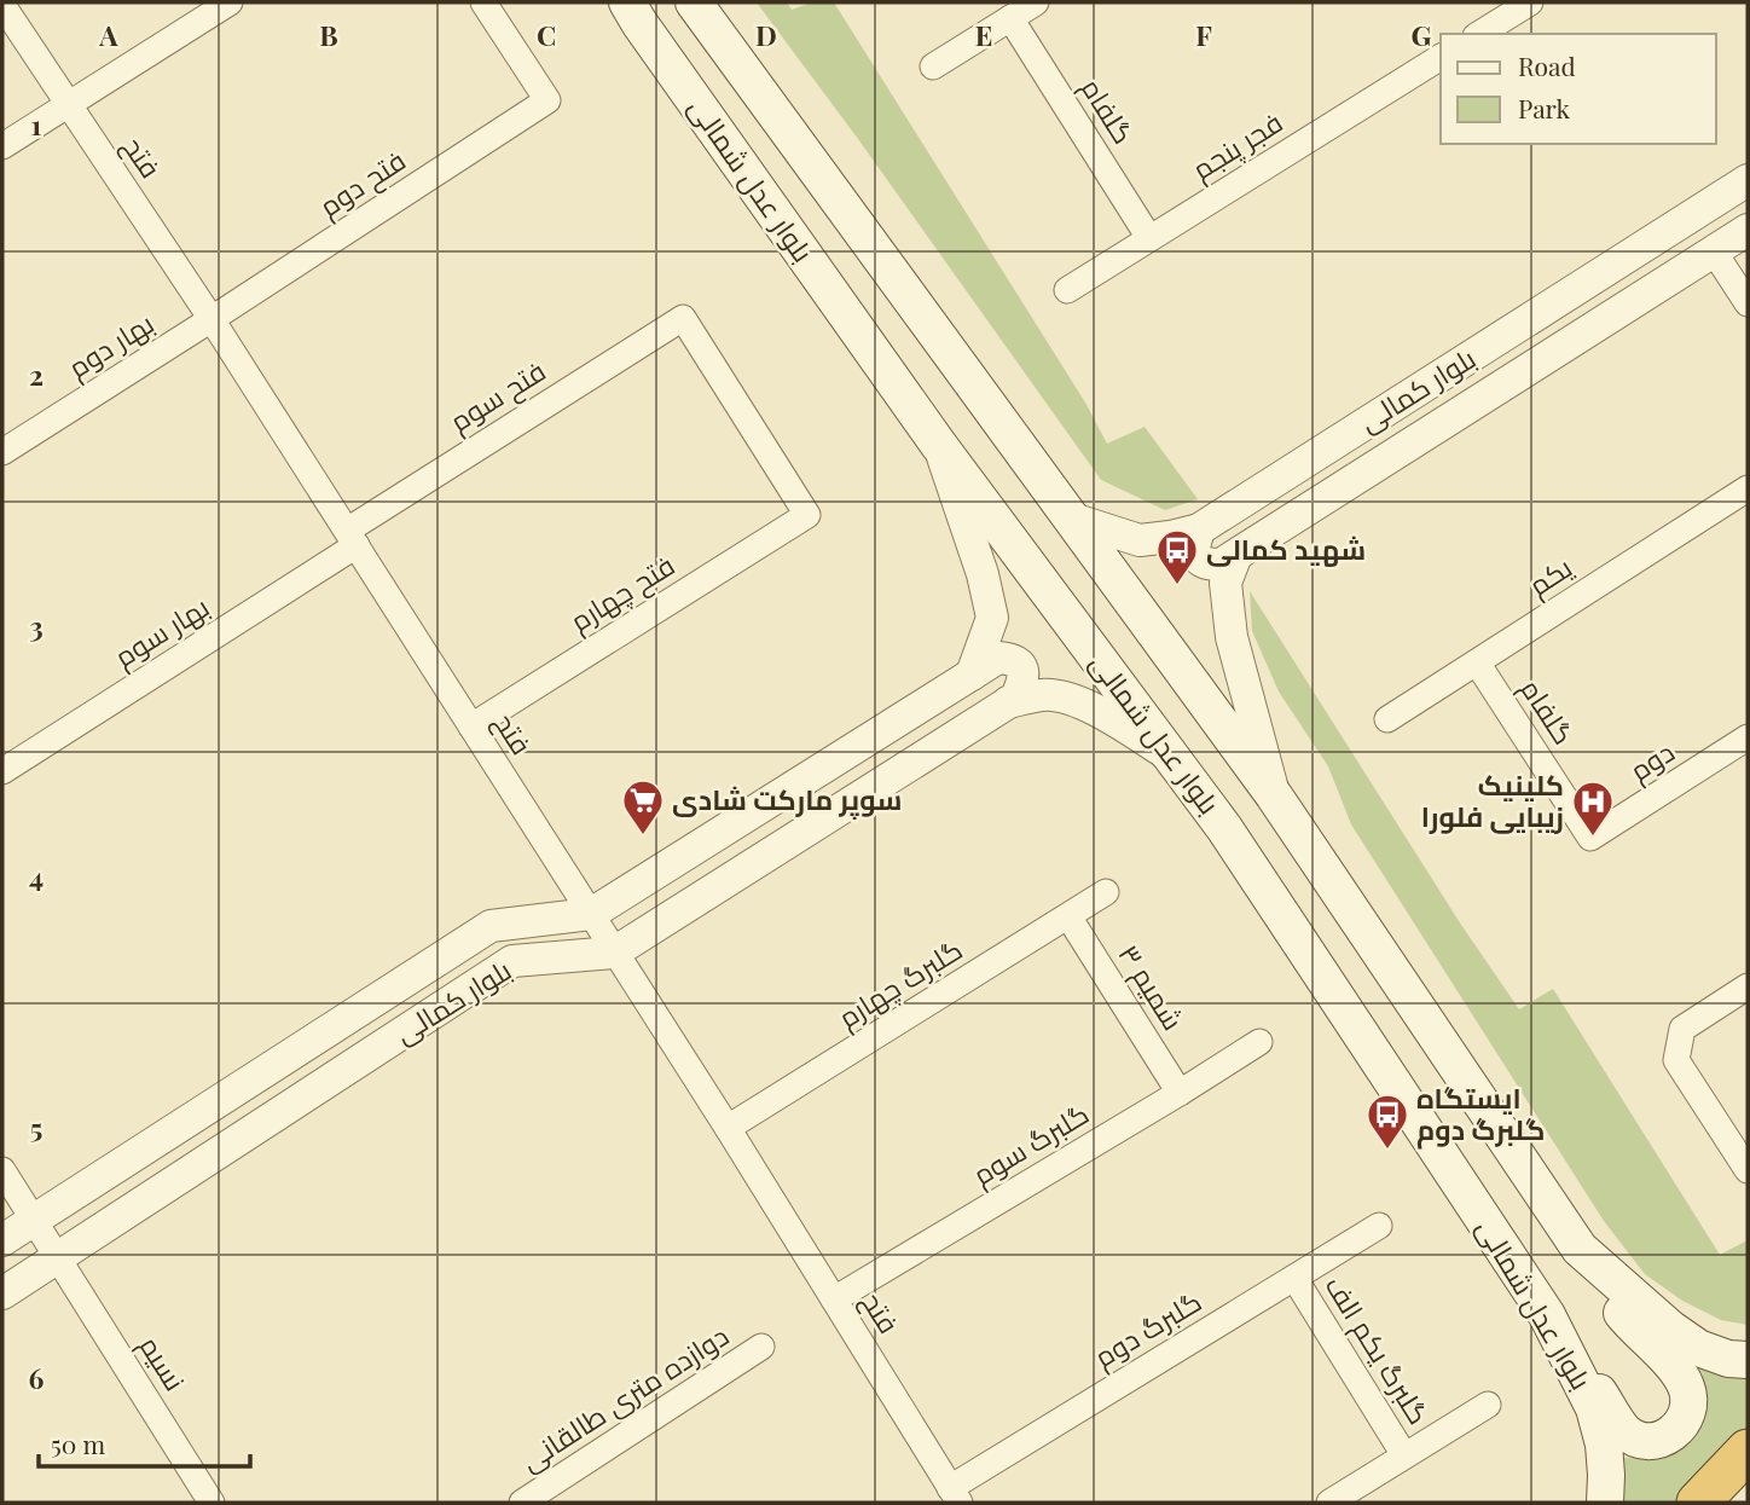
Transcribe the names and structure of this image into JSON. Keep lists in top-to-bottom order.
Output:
{
  "streets": {
    "main road": ["بلوار عدل شمالی"],
    "street": [
      "گلفام",
      "فجر پنجم",
      "فتح",
      "فتح دوم",
      "بهار دوم",
      "بلوار کمالی",
      "فتح سوم",
      "یکم",
      "فتح چهارم",
      "بهار سوم",
      "دوم",
      "گلبرگ چهارم",
      "شمیم ۳",
      "گلبرگ سوم",
      "گلبرگ دوم",
      "گلبرگ یکم الف",
      "نسیم",
      "دوازده متری طالقانی"
    ]
  },
  "crossings": [
    ["گلفام", "فجر پنجم"],
    ["گلفام", "یکم"],
    ["گلفام", "دوم"],
    ["فتح", "فتح دوم"],
    ["فتح", "بهار دوم"],
    ["فتح", "بلوار کمالی"],
    ["فتح", "فتح سوم"],
    ["فتح", "فتح چهارم"],
    ["فتح", "بهار سوم"],
    ["فتح", "گلبرگ چهارم"],
    ["فتح", "گلبرگ سوم"],
    ["فتح", "گلبرگ دوم"],
    ["بلوار عدل شمالی", "بلوار کمالی"],
    ["فتح دوم", "بهار دوم"],
    ["بلوار کمالی", "نسیم"],
    ["فتح سوم", "فتح چهارم"],
    ["فتح سوم", "بهار سوم"],
    ["گلبرگ چهارم", "شمیم ۳"],
    ["شمیم ۳", "گلبرگ سوم"],
    ["گلبرگ دوم", "گلبرگ یکم الف"]
  ],
  "places": {
    "bus stop": ["شهید کمالی", "ایستگاه گلبرگ دوم"],
    "supermarket": ["سوپر مارکت شادی"],
    "hospital": ["کلینیک زیبایی فلورا"]
  },
  "legend": ["Road", "Park"],
  "scale_bar": "50 m",
  "grid": {
    "columns": [
      "A",
      "B",
      "C",
      "D",
      "E",
      "F",
      "G"
    ],
    "rows": [
      "1",
      "2",
      "3",
      "4",
      "5",
      "6"
    ]
  }
}
